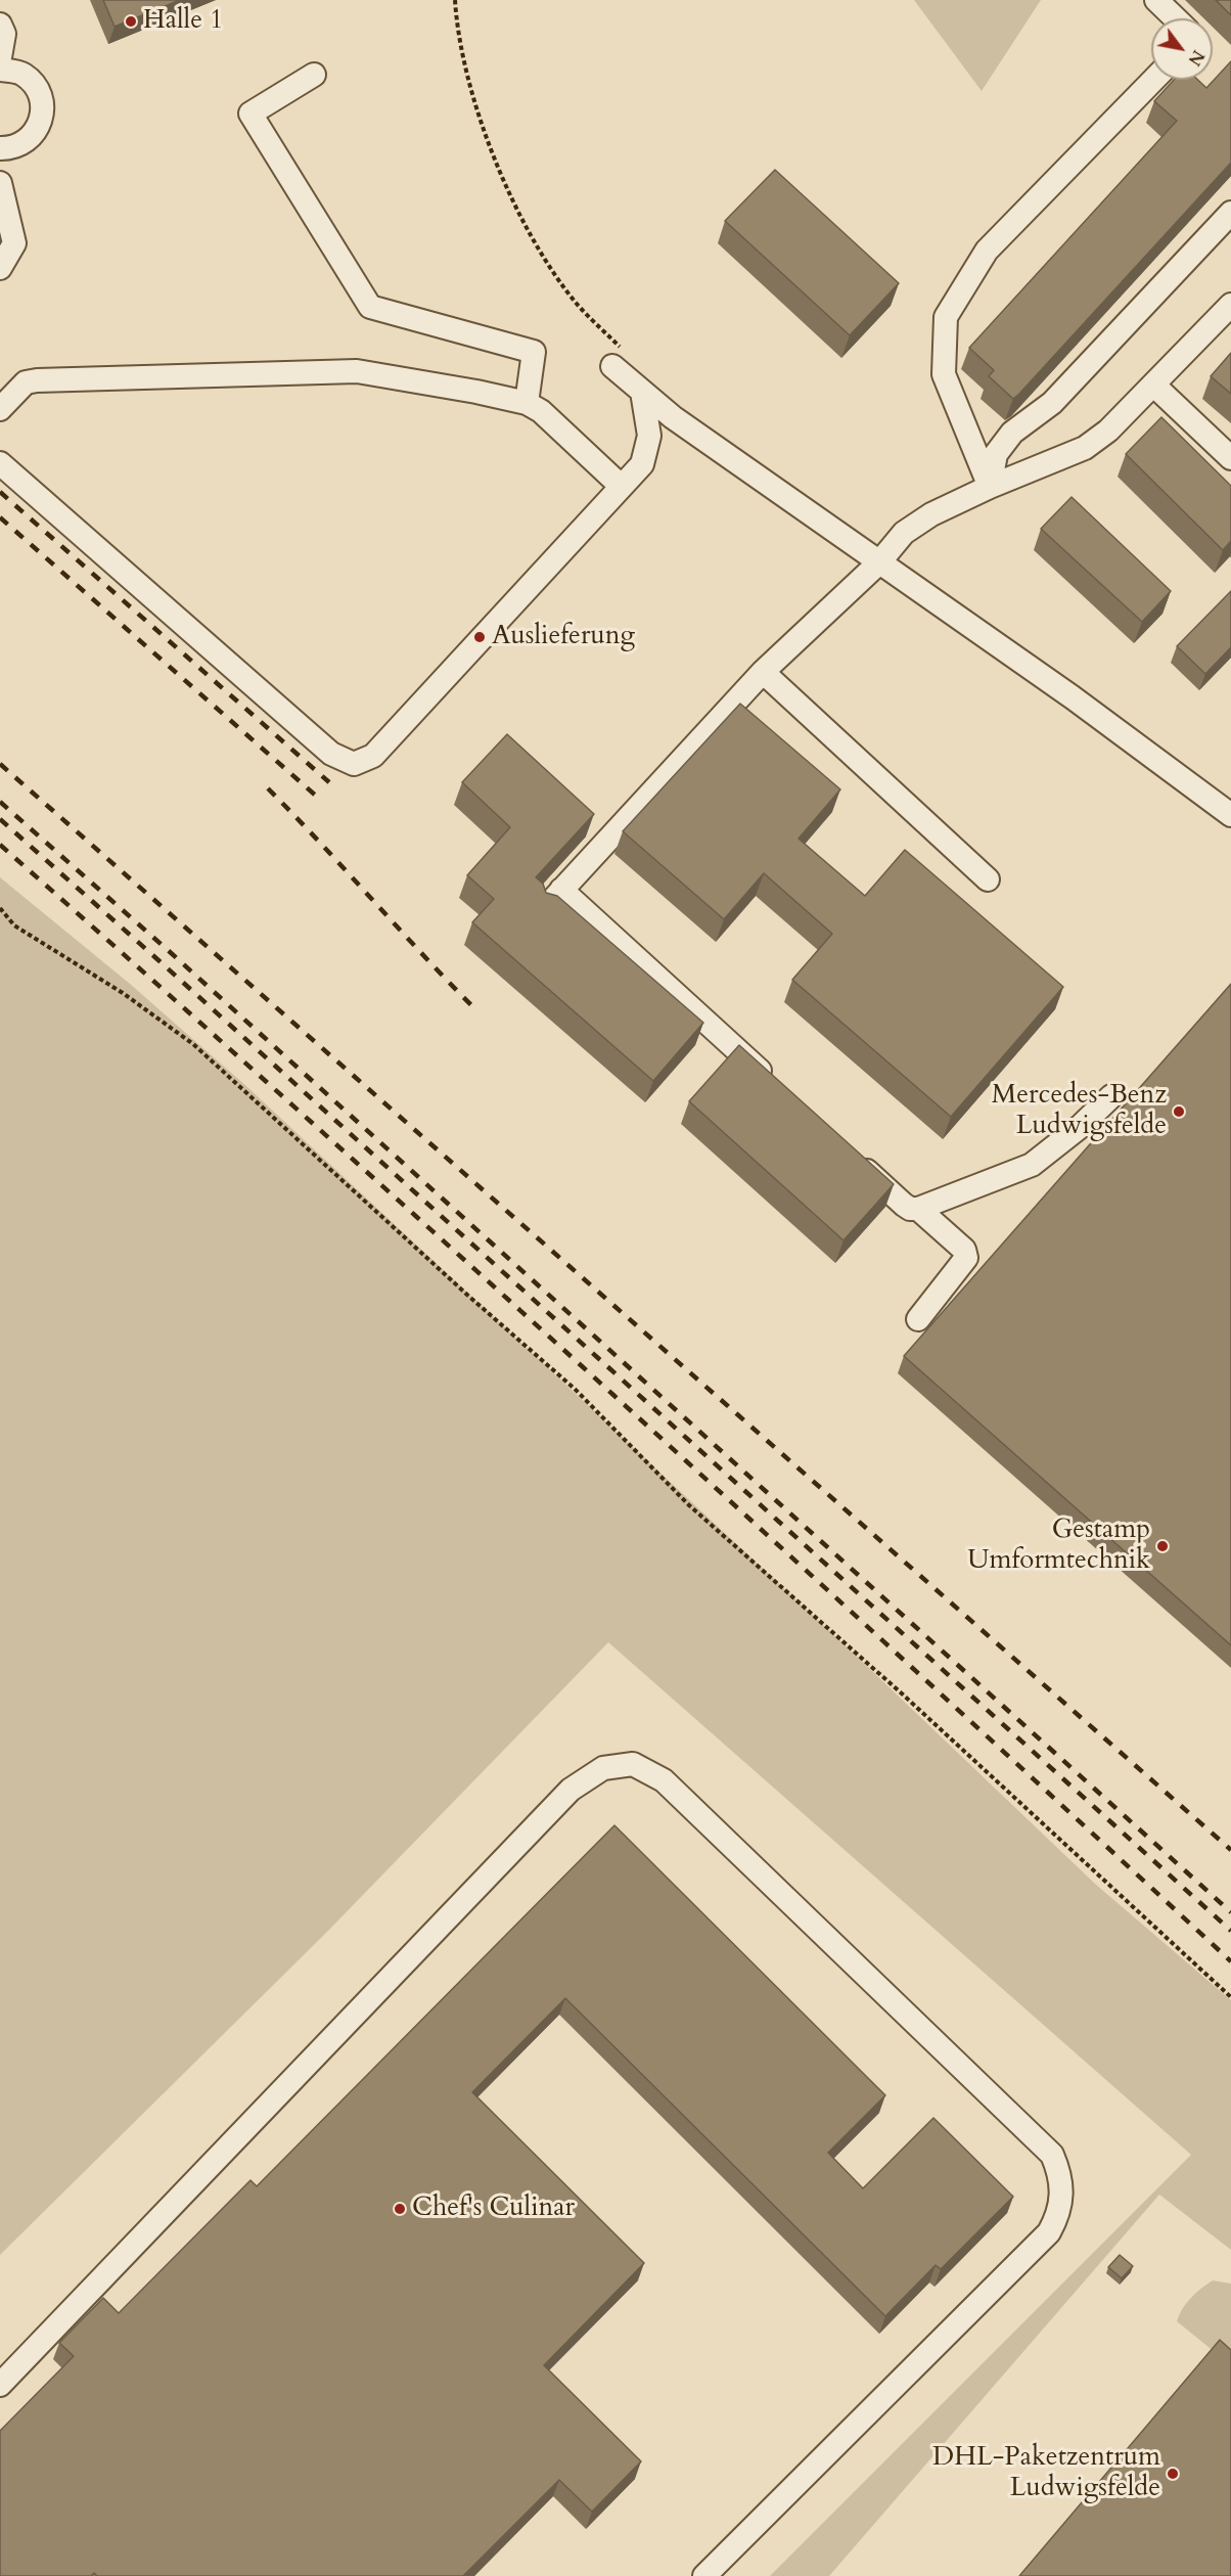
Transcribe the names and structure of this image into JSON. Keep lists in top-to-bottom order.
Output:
{
  "places": [
    "Halle 1",
    "Auslieferung",
    "Mercedes-Benz Ludwigsfelde",
    "Gestamp Umformtechnik",
    "Chef's Culinar",
    "DHL-Paketzentrum Ludwigsfelde"
  ],
  "north": "bottom right"
}
